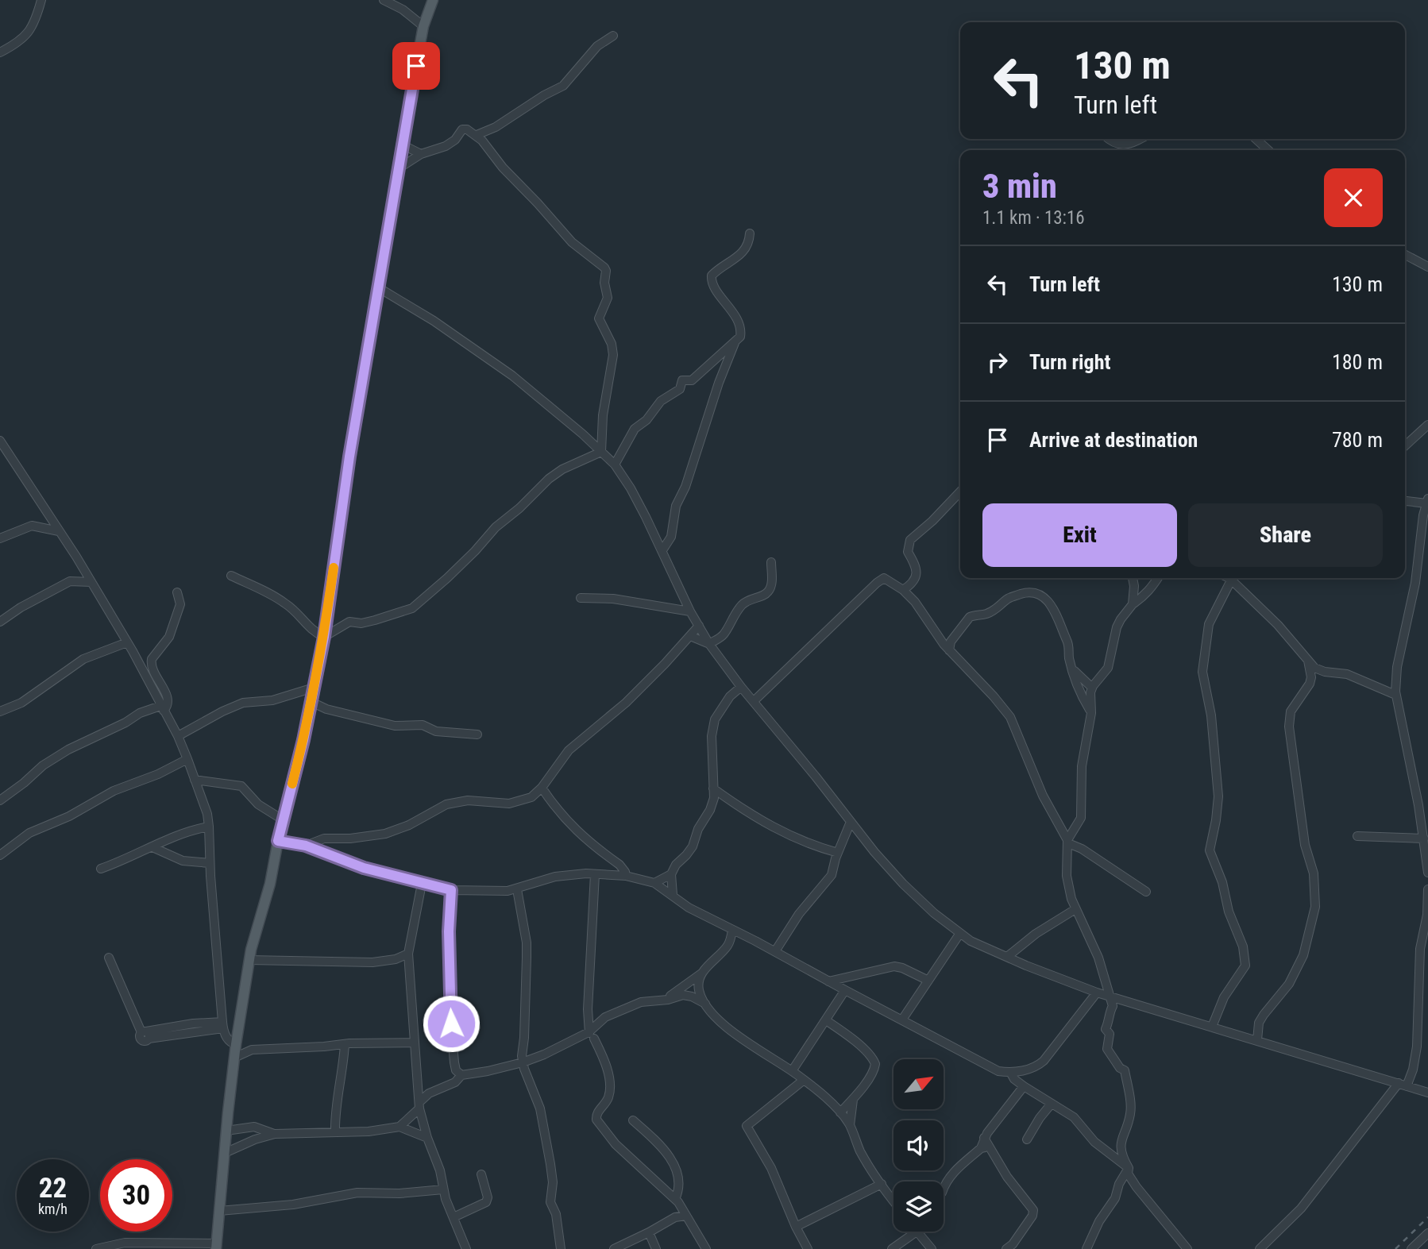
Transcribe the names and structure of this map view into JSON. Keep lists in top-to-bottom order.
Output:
{
  "north": "top right",
  "page": {
    "turn": ["130 m", "Turn left"],
    "heading": ["3 min", "1.1 km · 13:16"],
    "list": [
      {
        "name": "Turn left",
        "value": "130 m"
      },
      {
        "name": "Turn right",
        "value": "180 m"
      },
      {
        "name": "Arrive at destination",
        "value": "780 m"
      }
    ],
    "buttons": ["Exit", "Share"],
    "speed": "22 km/h",
    "limit": "30"
  }
}
